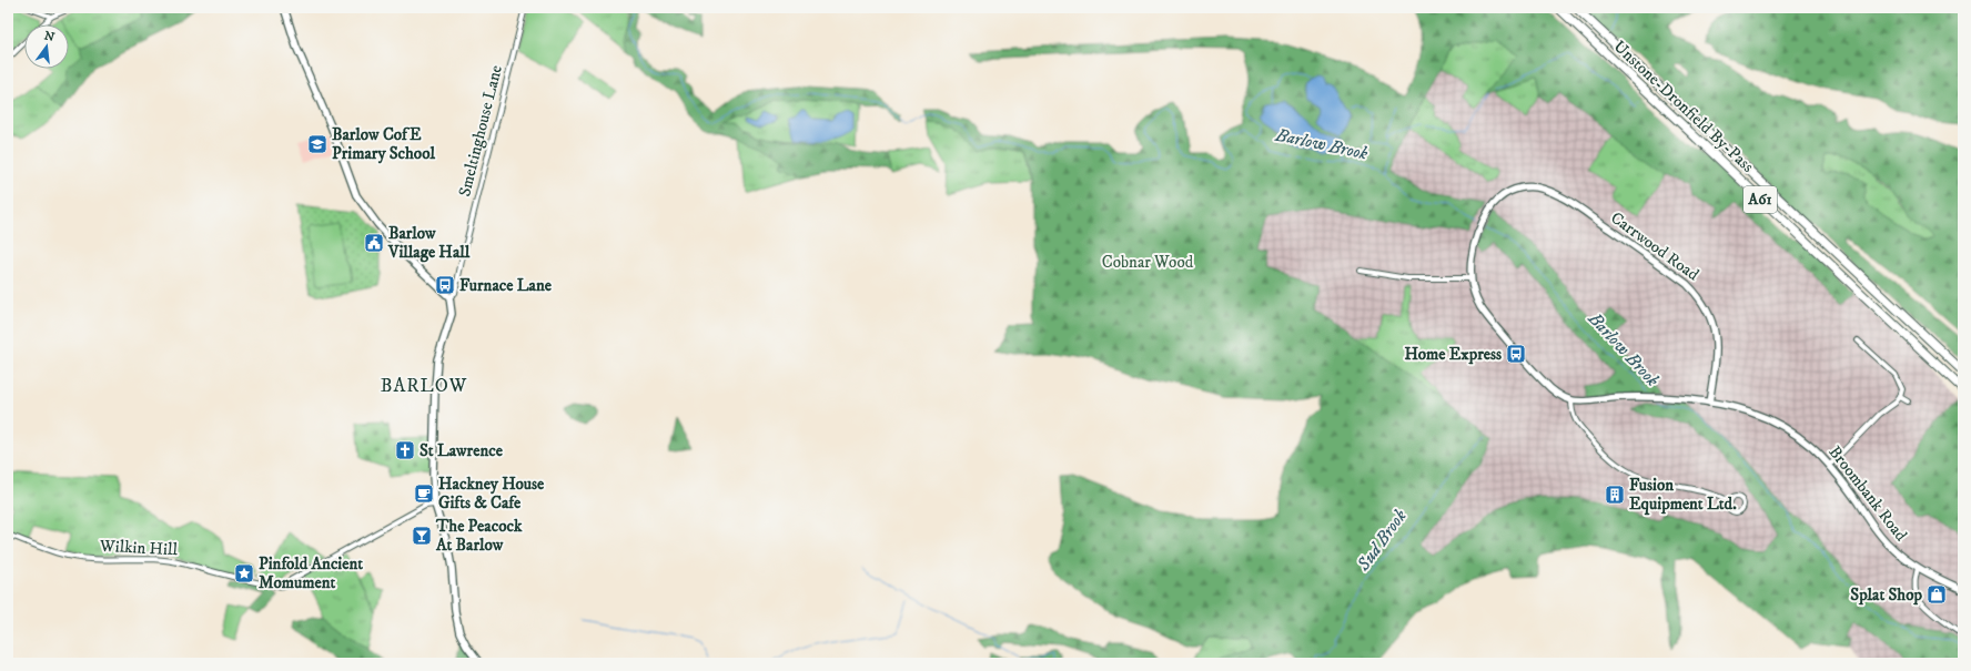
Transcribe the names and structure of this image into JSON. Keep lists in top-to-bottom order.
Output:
{
  "streets": {
    "highway": ["Unstone-Dronfield By-Pass", "A61"],
    "street": [
      "Smeltinghouse Lane",
      "Carrwood Road",
      "Broombank Road",
      "Wilkin Hill"
    ]
  },
  "crossings": [
    ["Unstone-Dronfield By-Pass", "A61"],
    ["Carrwood Road", "Broombank Road"]
  ],
  "districts": ["BARLOW"],
  "water": ["Barlow Brook", "Sud Brook"],
  "parks": ["Cobnar Wood"],
  "places": {
    "school or university": ["Barlow CofE Primary School"],
    "public building": ["Barlow Village Hall"],
    "bus stop": ["Furnace Lane", "Home Express"],
    "church": ["St Lawrence"],
    "cafe": ["Hackney House Gifts & Cafe"],
    "building": ["Fusion Equipment Ltd."],
    "bar": ["The Peacock At Barlow"],
    "place": ["Pinfold Ancient Momument"],
    "shop": ["Splat Shop"]
  },
  "north": "top"
}
